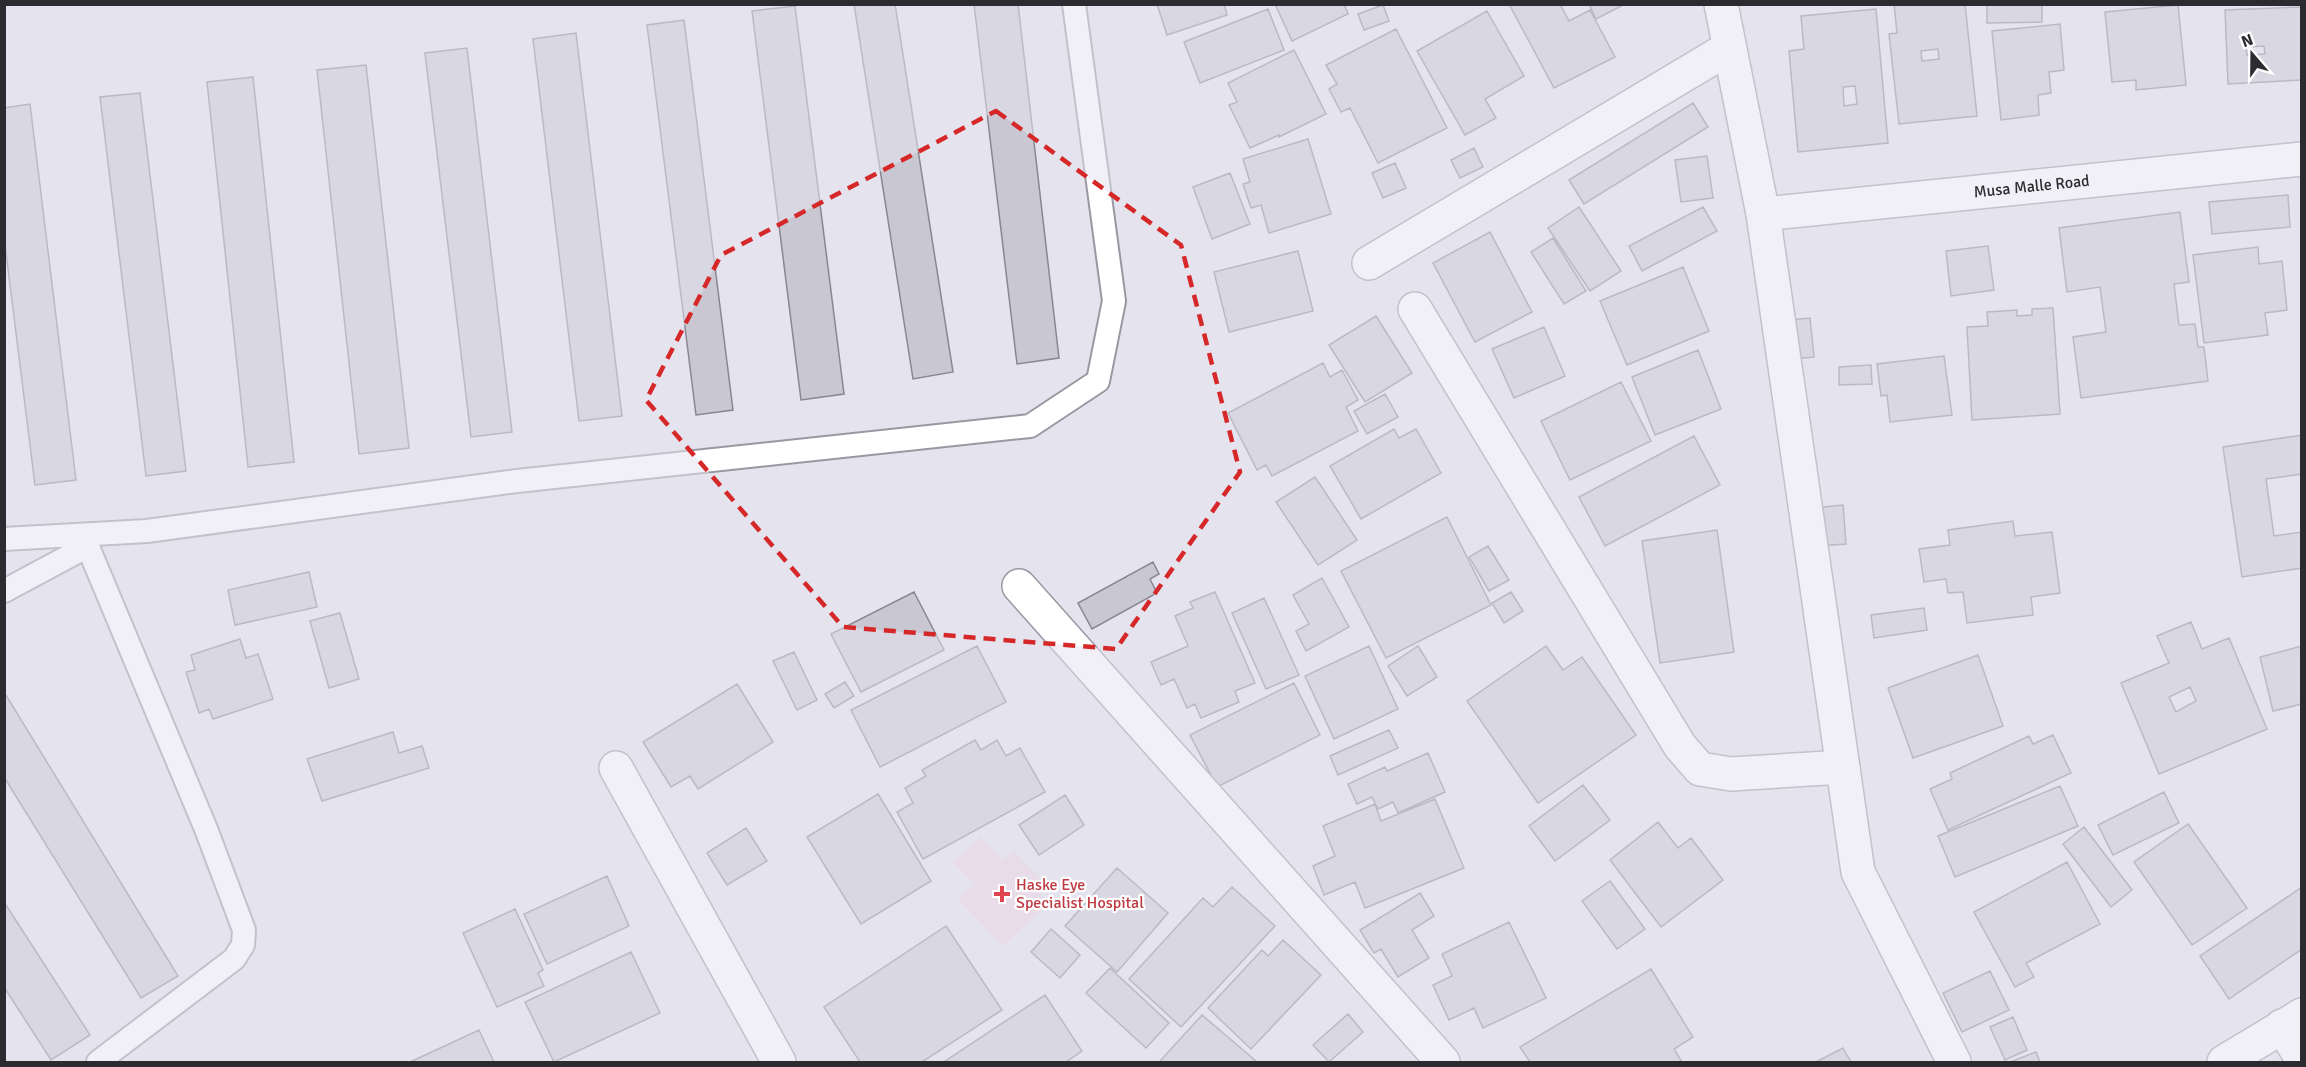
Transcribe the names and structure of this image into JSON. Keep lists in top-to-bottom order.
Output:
{
  "streets": {
    "street": ["Musa Malle Road"]
  },
  "places": {
    "health": ["Haske Eye Specialist Hospital"]
  },
  "north": "top"
}
